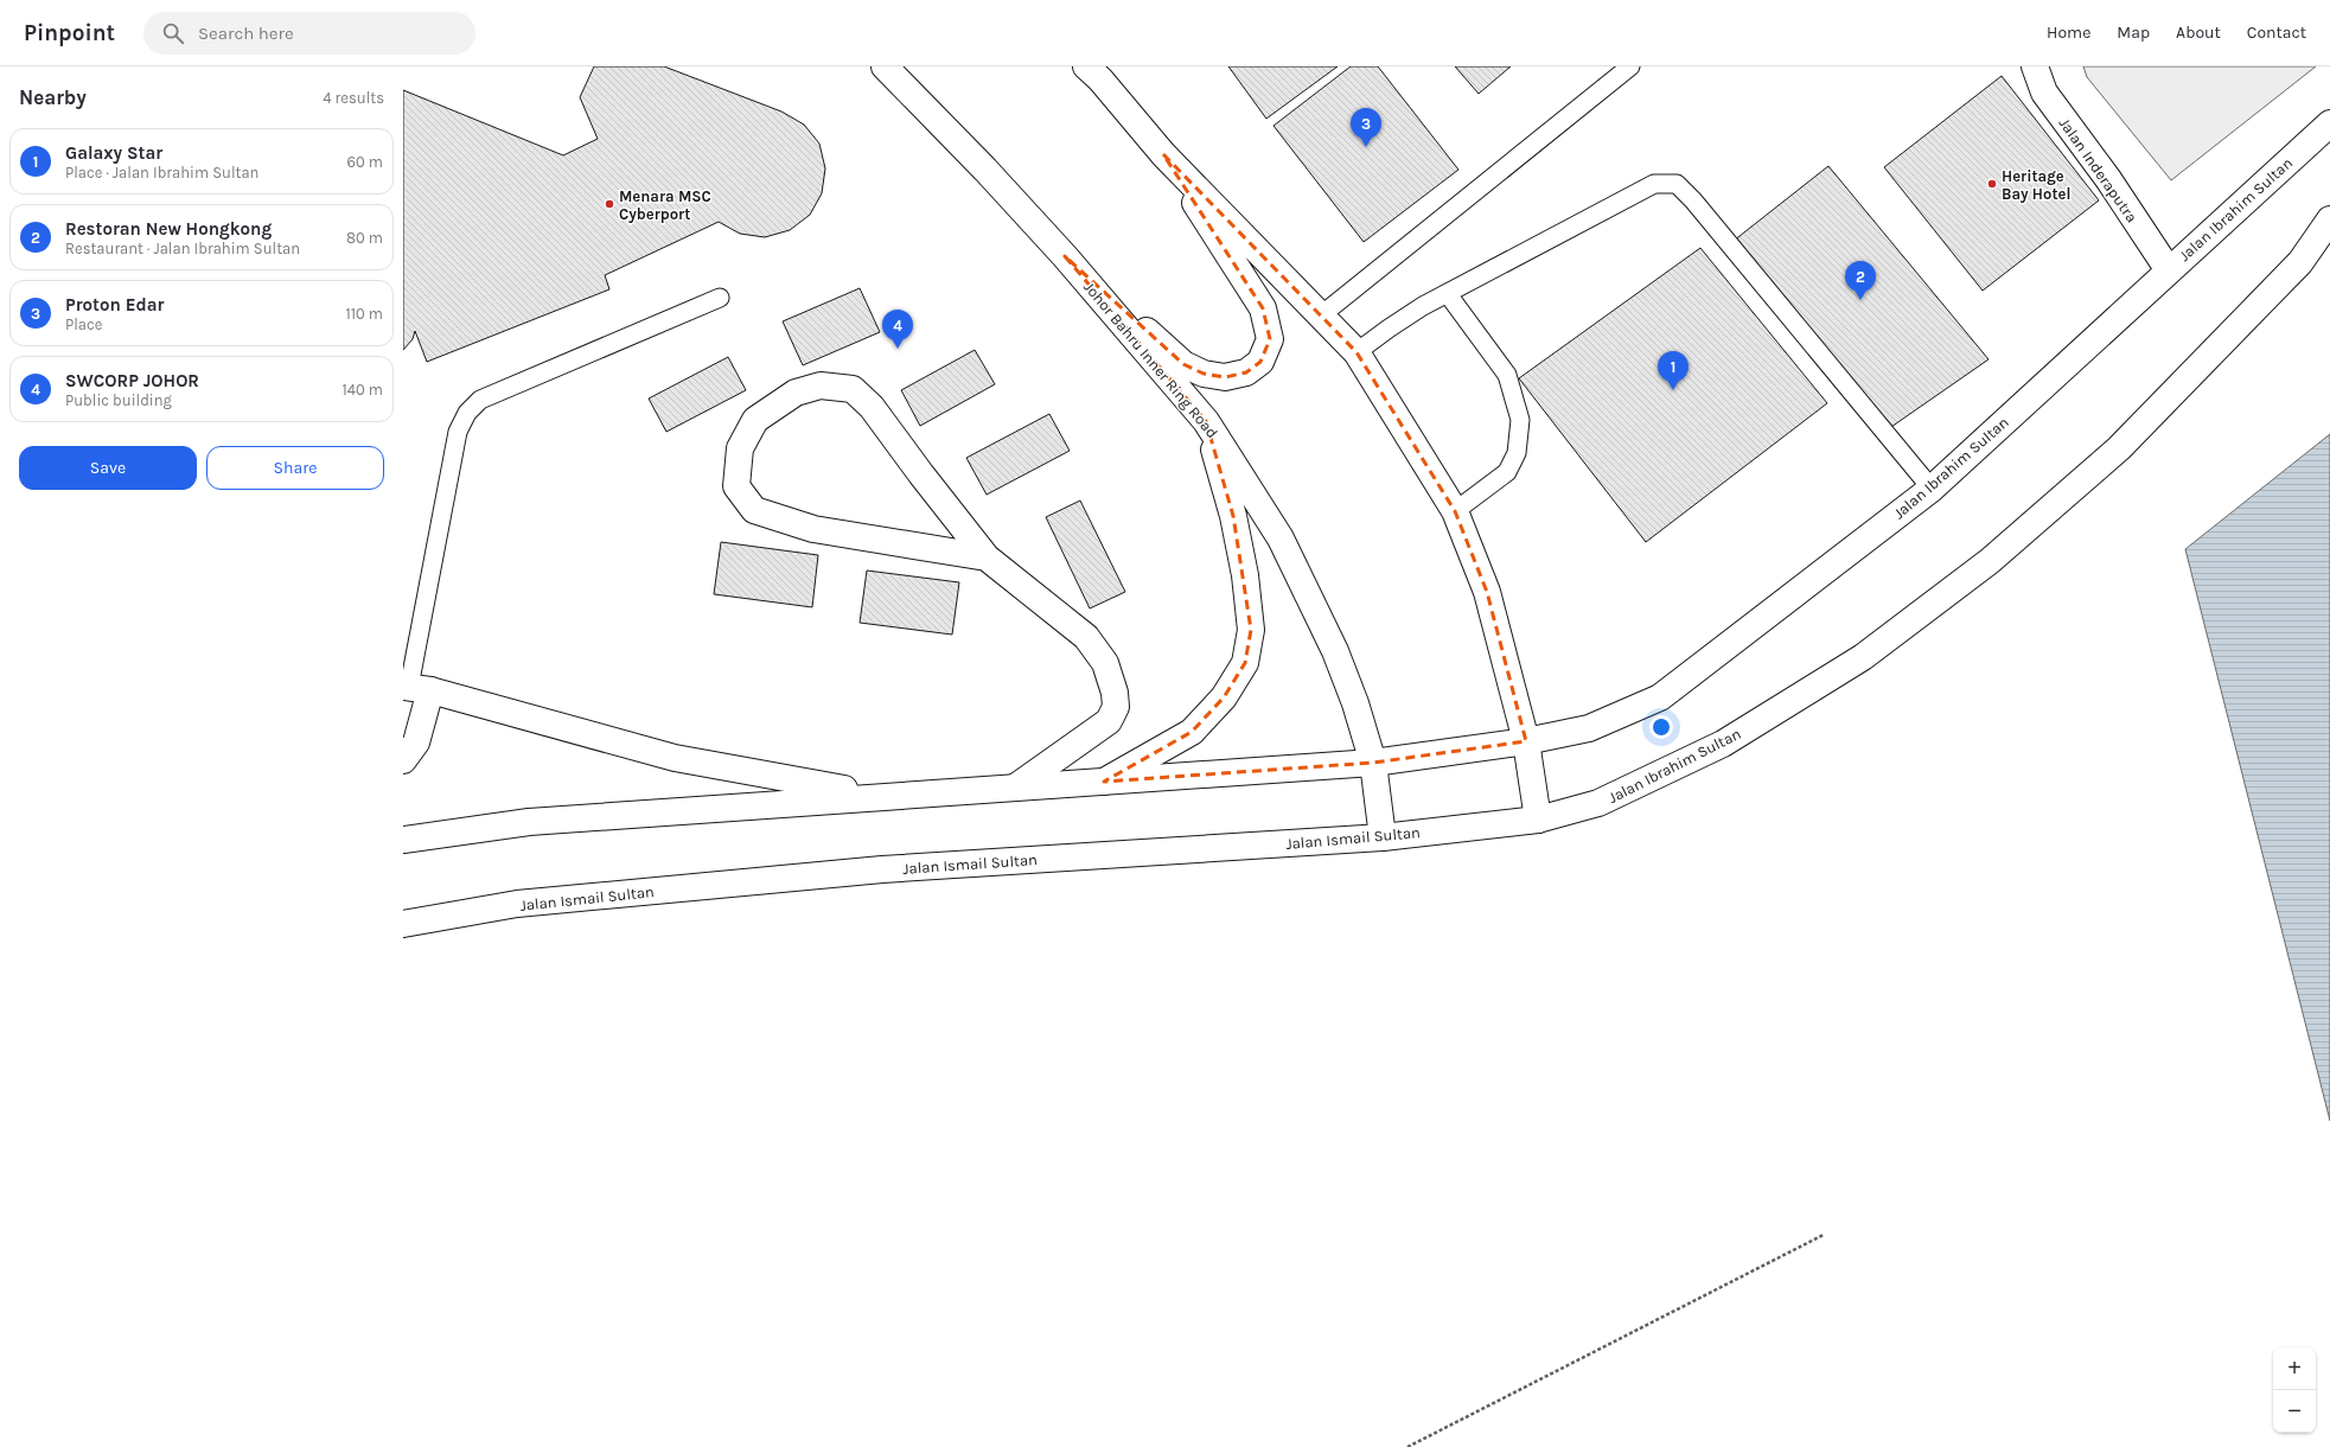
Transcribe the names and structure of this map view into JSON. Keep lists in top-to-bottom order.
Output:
{
  "streets": {
    "main road": [
      "Jalan Inderaputra",
      "Jalan Ibrahim Sultan",
      "Johor Bahru Inner Ring Road",
      "Jalan Ismail Sultan"
    ]
  },
  "crossings": [
    ["Jalan Inderaputra", "Jalan Ibrahim Sultan"],
    ["Jalan Ibrahim Sultan", "Jalan Ismail Sultan"],
    ["Johor Bahru Inner Ring Road", "Jalan Ismail Sultan"]
  ],
  "places": ["Heritage Bay Hotel", "Menara MSC Cyberport"],
  "page": {
    "header": "Pinpoint",
    "search": "Search here",
    "nav": [
      "Home",
      "Map",
      "About",
      "Contact"
    ],
    "heading": ["Nearby", "4 results"],
    "pins": [
      "3",
      "2",
      "4",
      "1"
    ],
    "list": [
      {
        "mark": "1",
        "name": "Galaxy Star",
        "note": "Place · Jalan Ibrahim Sultan",
        "value": "60 m"
      },
      {
        "mark": "2",
        "name": "Restoran New Hongkong",
        "note": "Restaurant · Jalan Ibrahim Sultan",
        "value": "80 m"
      },
      {
        "mark": "3",
        "name": "Proton Edar",
        "note": "Place",
        "value": "110 m"
      },
      {
        "mark": "4",
        "name": "SWCORP JOHOR",
        "note": "Public building",
        "value": "140 m"
      }
    ],
    "buttons": ["Save", "Share"],
    "map_buttons": ["+", "−"]
  }
}
